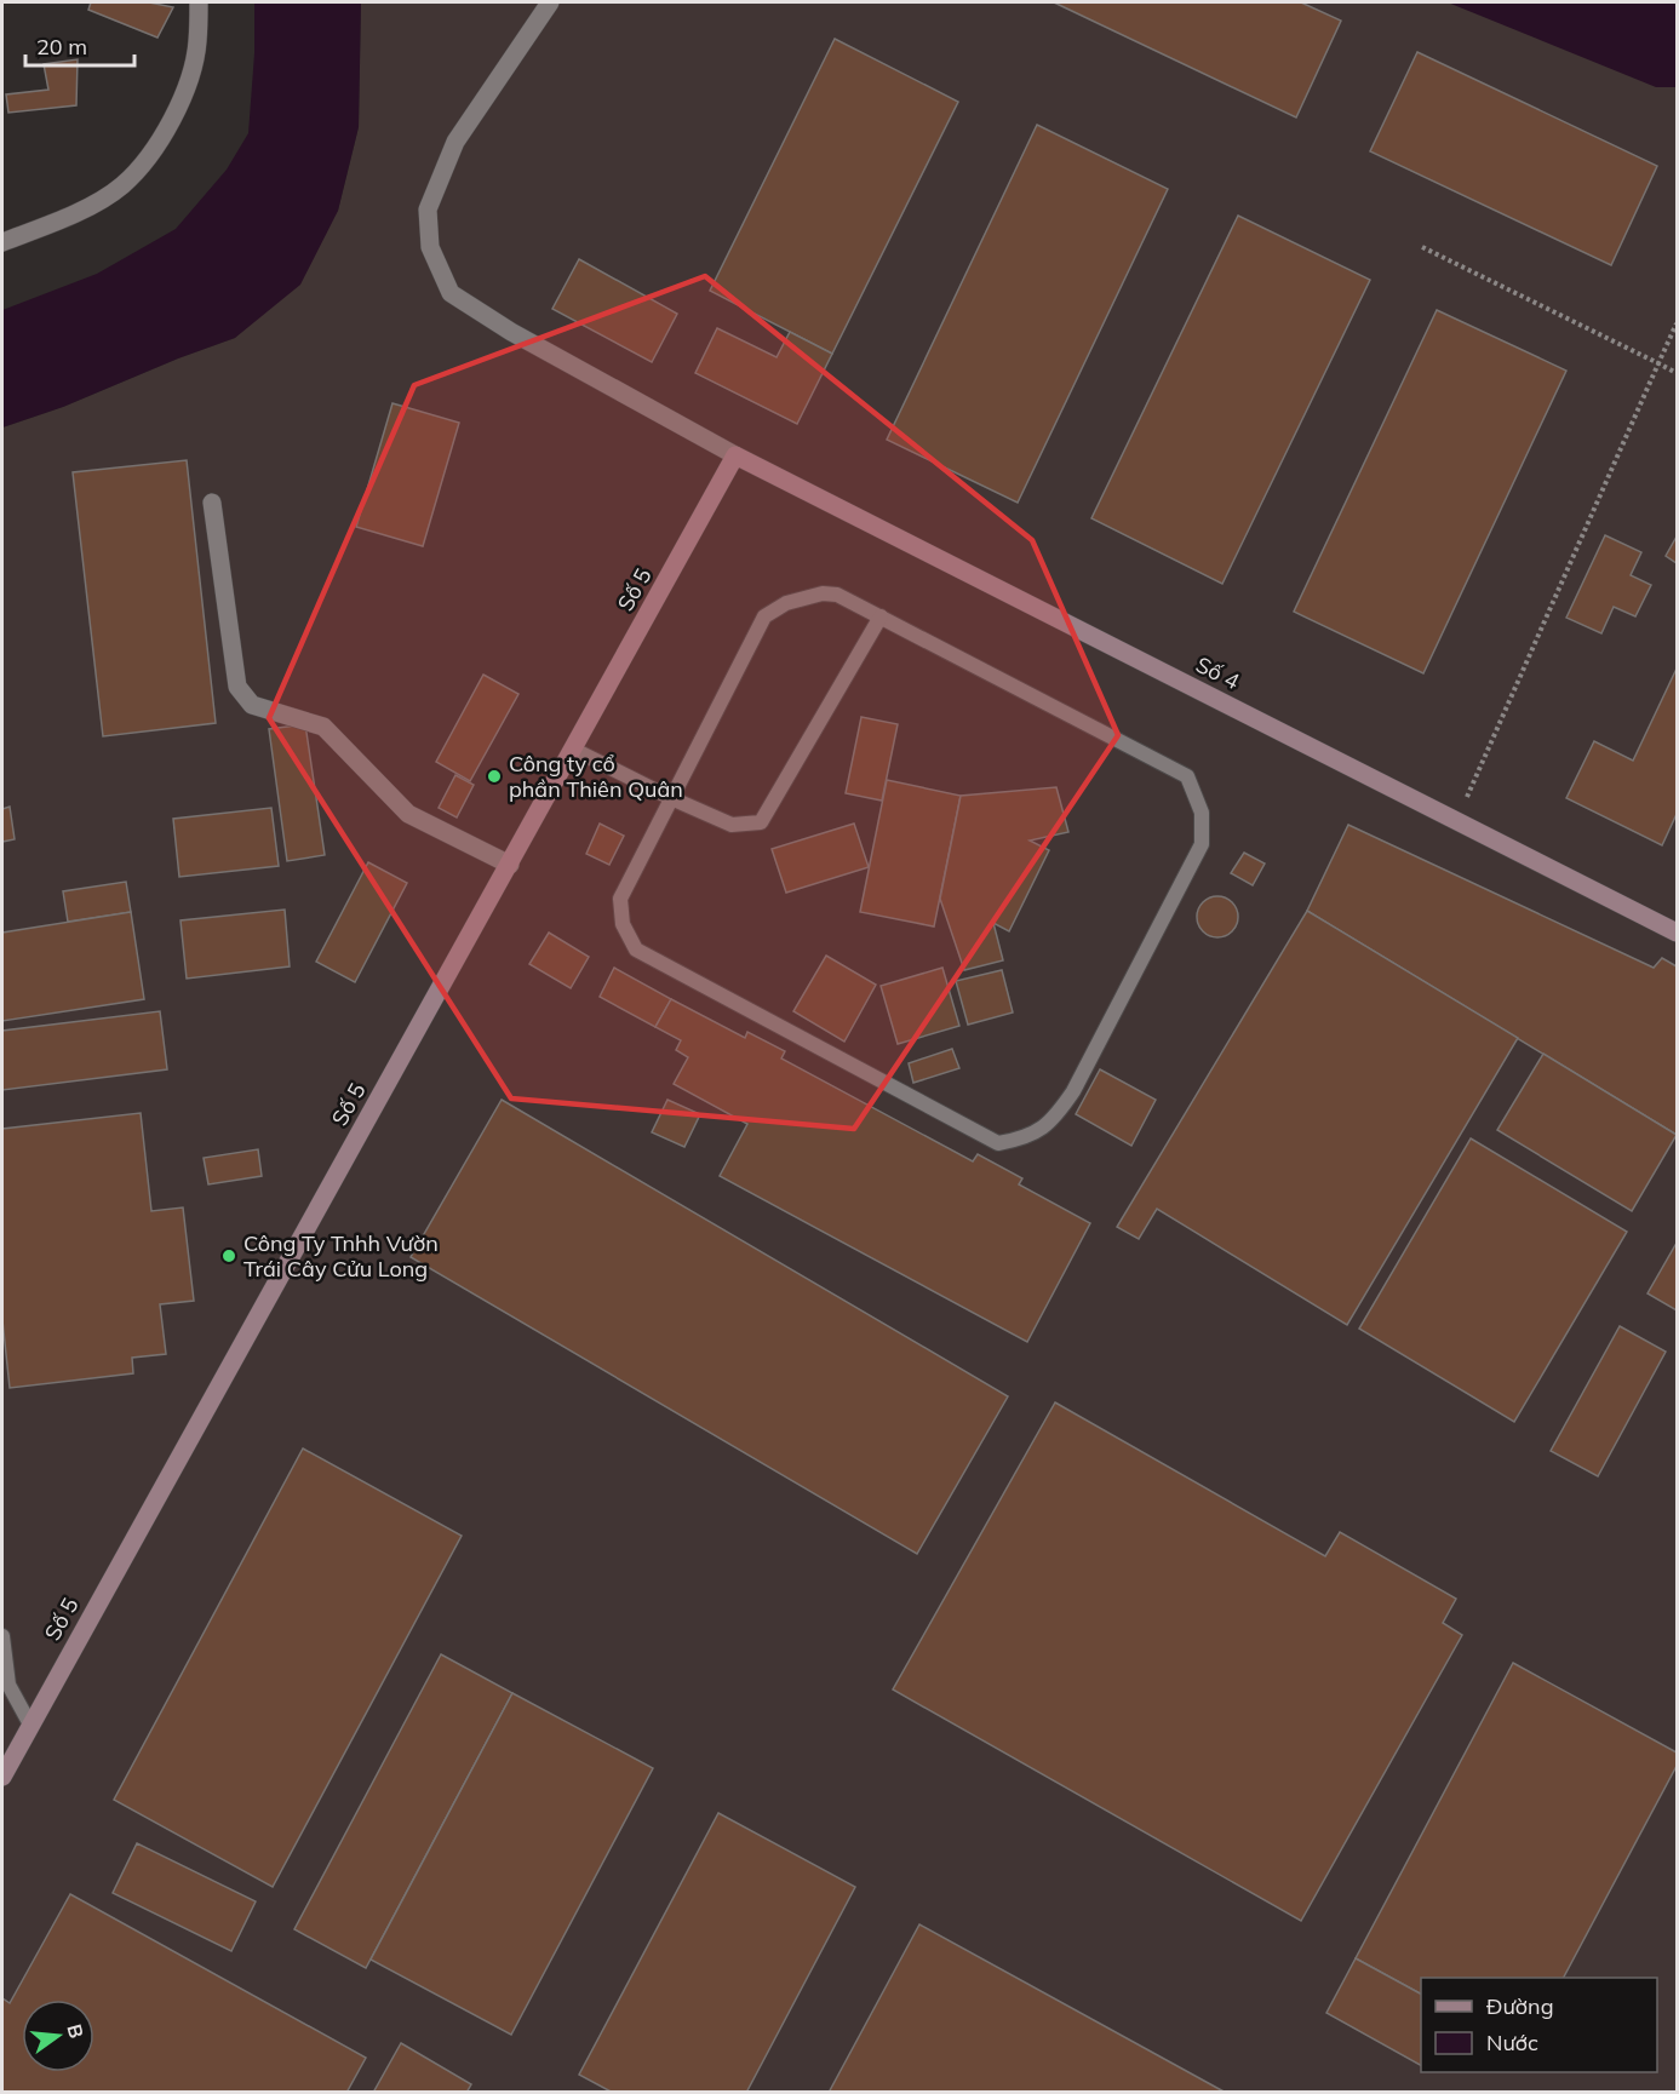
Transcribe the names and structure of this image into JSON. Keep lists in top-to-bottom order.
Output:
{
  "streets": {
    "street": ["Số 5", "Số 4"]
  },
  "crossings": [
    ["Số 5", "Số 4"]
  ],
  "places": ["Công ty cổ phần Thiên Quân", "Công Ty Tnhh Vườn Trái Cây Cửu Long"],
  "legend": ["Đường", "Nước"],
  "scale_bar": "20 m",
  "north": "right"
}
